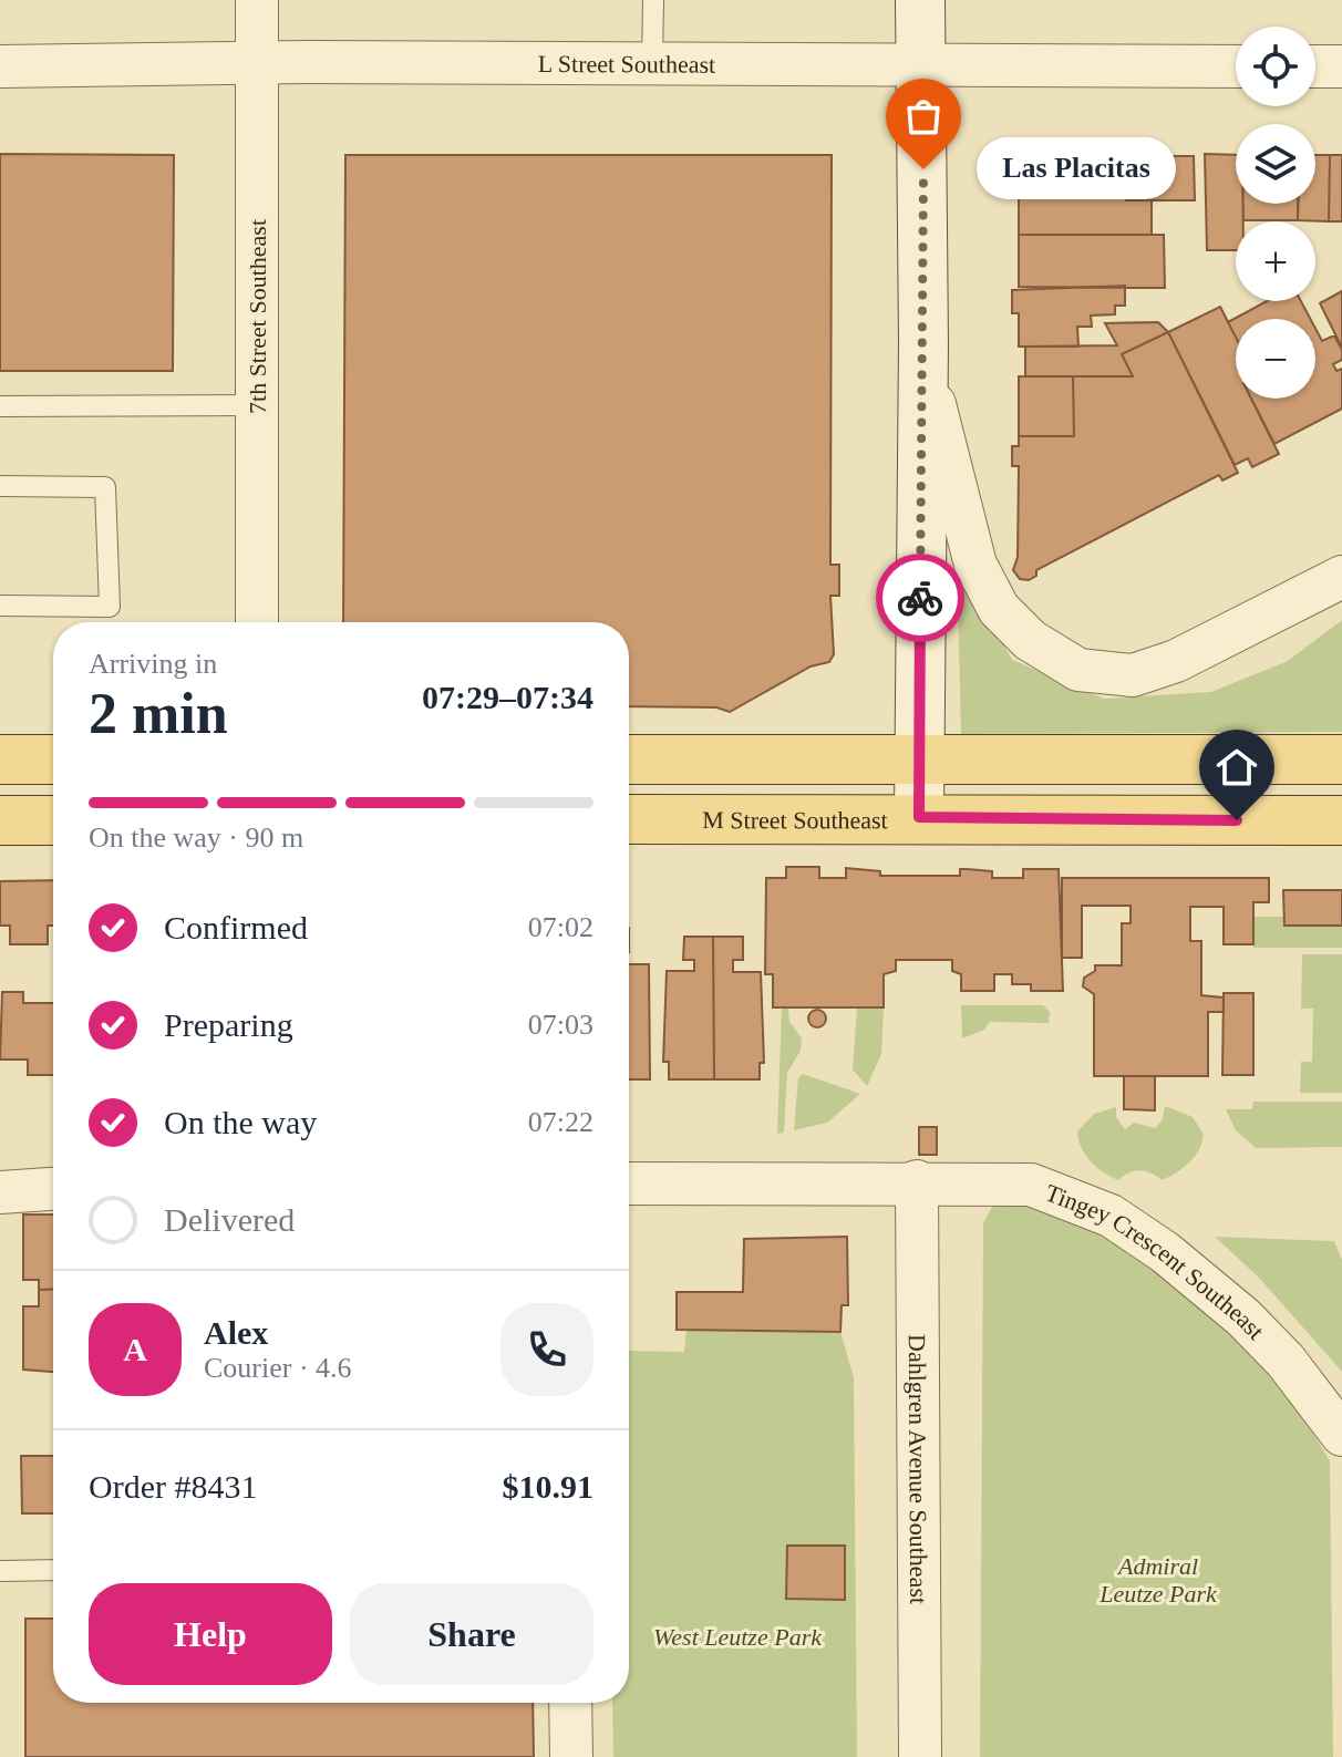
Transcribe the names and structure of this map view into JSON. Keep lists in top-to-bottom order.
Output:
{
  "streets": {
    "main road": ["M Street Southeast"],
    "street": [
      "L Street Southeast",
      "7th Street Southeast",
      "Tingey Crescent Southeast",
      "Dahlgren Avenue Southeast"
    ]
  },
  "crossings": [
    ["L Street Southeast", "7th Street Southeast"],
    ["Tingey Crescent Southeast", "Dahlgren Avenue Southeast"]
  ],
  "parks": ["Admiral Leutze Park", "West Leutze Park"],
  "places": ["Las Placitas"],
  "page": {
    "map_buttons": ["+", "−"],
    "bubble": "Las Placitas",
    "heading": ["2 min", "Arriving in", "07:29–07:34"],
    "panel": [
      "Alex",
      "Courier · 4.6",
      "Order #8431",
      "$10.91"
    ],
    "bar": "On the way · 90 m",
    "list": [
      ["Confirmed", "07:02"],
      ["Preparing", "07:03"],
      ["On the way", "07:22"],
      "Delivered"
    ],
    "round": "A",
    "buttons": ["Help", "Share"]
  }
}
